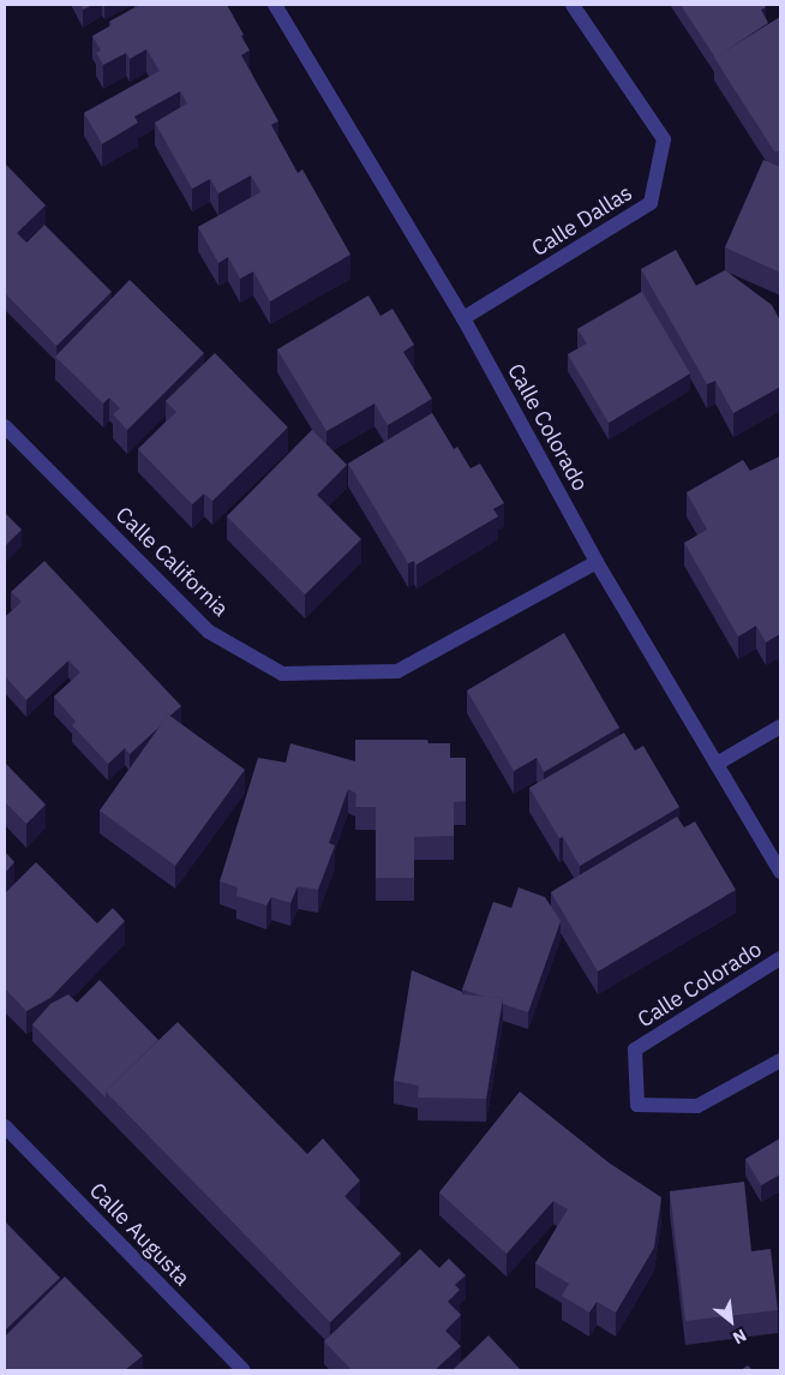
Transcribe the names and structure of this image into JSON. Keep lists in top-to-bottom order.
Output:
{
  "streets": {
    "street": [
      "Calle Dallas",
      "Calle Colorado",
      "Calle California",
      "Calle Augusta"
    ]
  },
  "crossings": [
    ["Calle Dallas", "Calle Colorado"],
    ["Calle Colorado", "Calle California"]
  ],
  "north": "bottom right"
}
